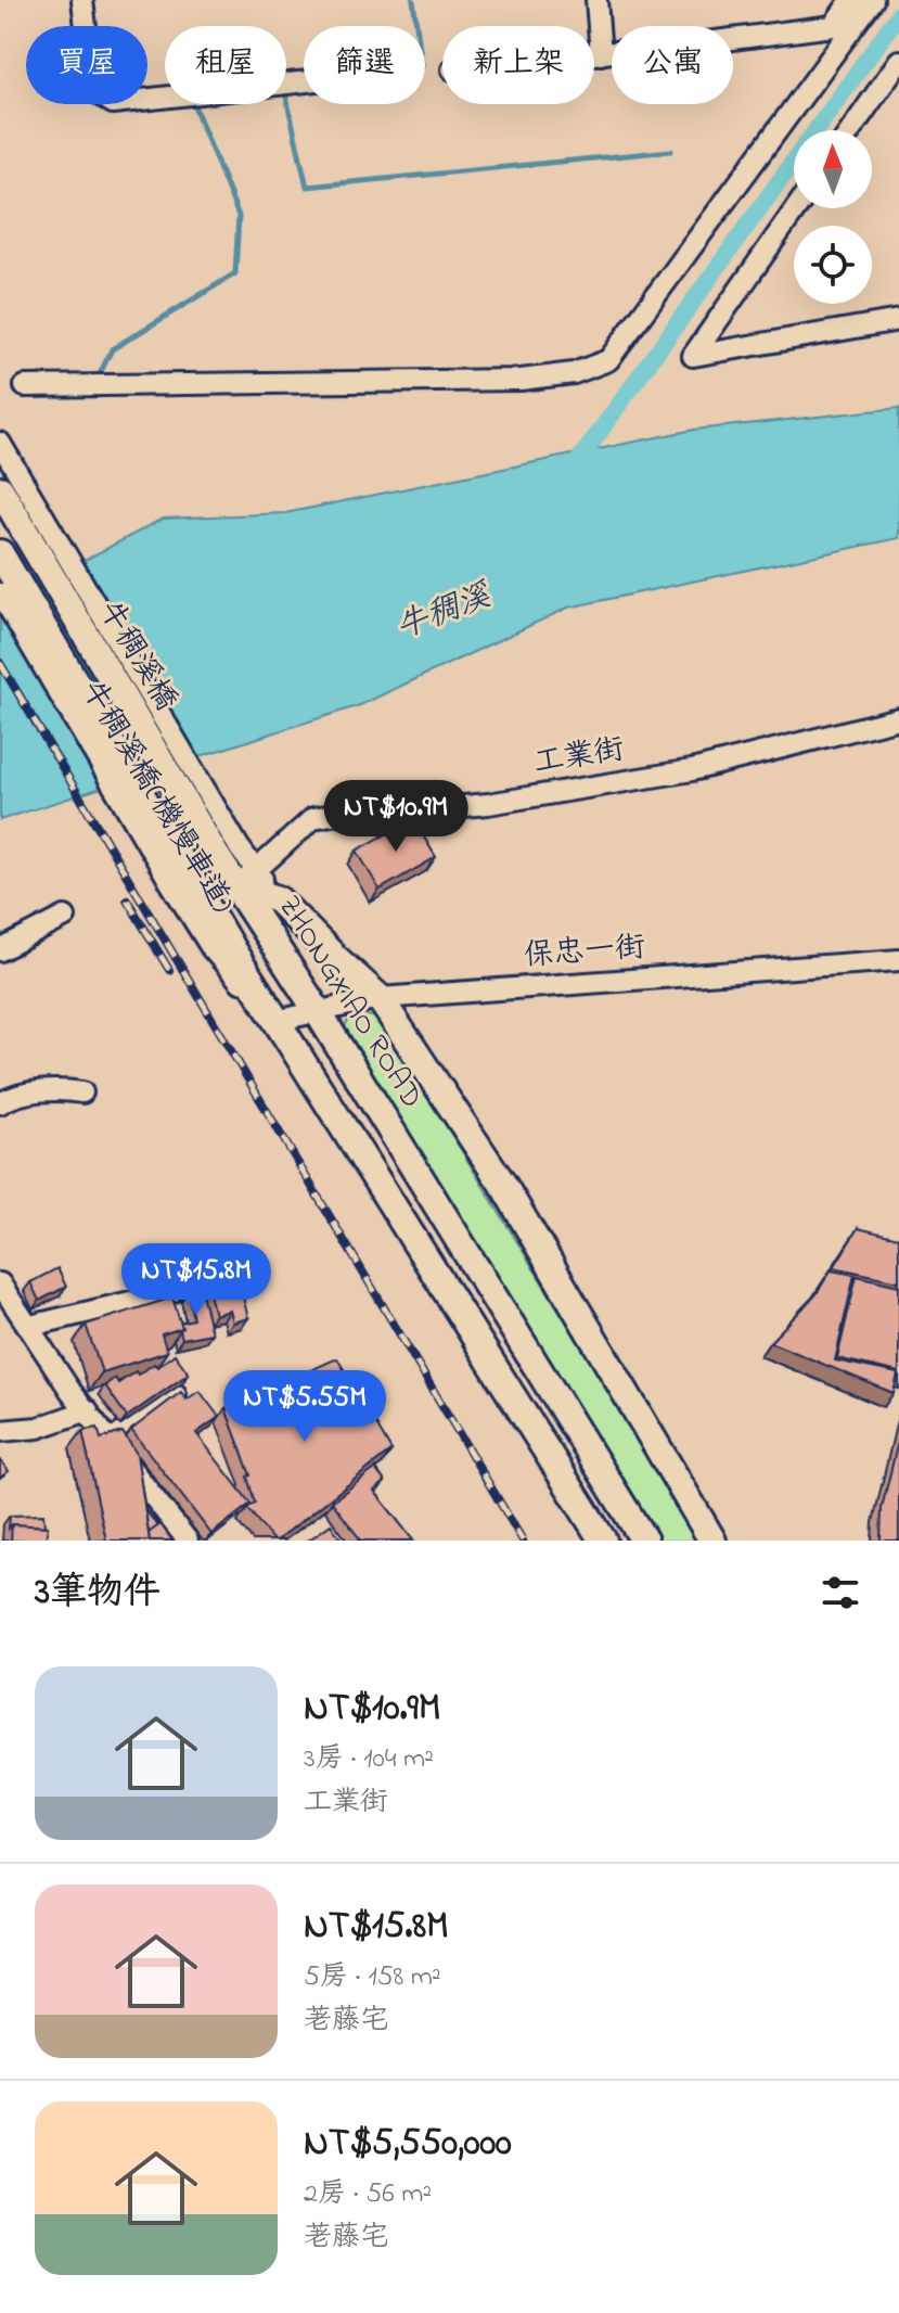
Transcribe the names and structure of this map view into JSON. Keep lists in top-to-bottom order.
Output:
{
  "streets": {
    "main road": ["牛稠溪橋", "ZHONGXIAO ROAD"],
    "street": ["工業街", "牛稠溪橋(機慢車道)", "保忠一街"]
  },
  "crossings": [
    ["牛稠溪橋", "工業街"],
    ["牛稠溪橋", "牛稠溪橋(機慢車道)"],
    ["牛稠溪橋", "ZHONGXIAO ROAD"],
    ["工業街", "ZHONGXIAO ROAD"],
    ["保忠一街", "ZHONGXIAO ROAD"]
  ],
  "water": ["牛稠溪"],
  "north": "top",
  "page": {
    "chip": [
      "買屋",
      "租屋",
      "篩選",
      "新上架",
      "公寓"
    ],
    "price": ["NT$10.9M", "NT$15.8M", "NT$5.55M"],
    "heading": "3筆物件",
    "list": [
      {
        "name": "NT$10.9M",
        "note": "3房 · 104 m² · 工業街"
      },
      {
        "name": "NT$15.8M",
        "note": "5房 · 158 m² · 荖藤宅"
      },
      {
        "name": "NT$5,550,000",
        "note": "2房 · 56 m² · 荖藤宅"
      }
    ]
  }
}
